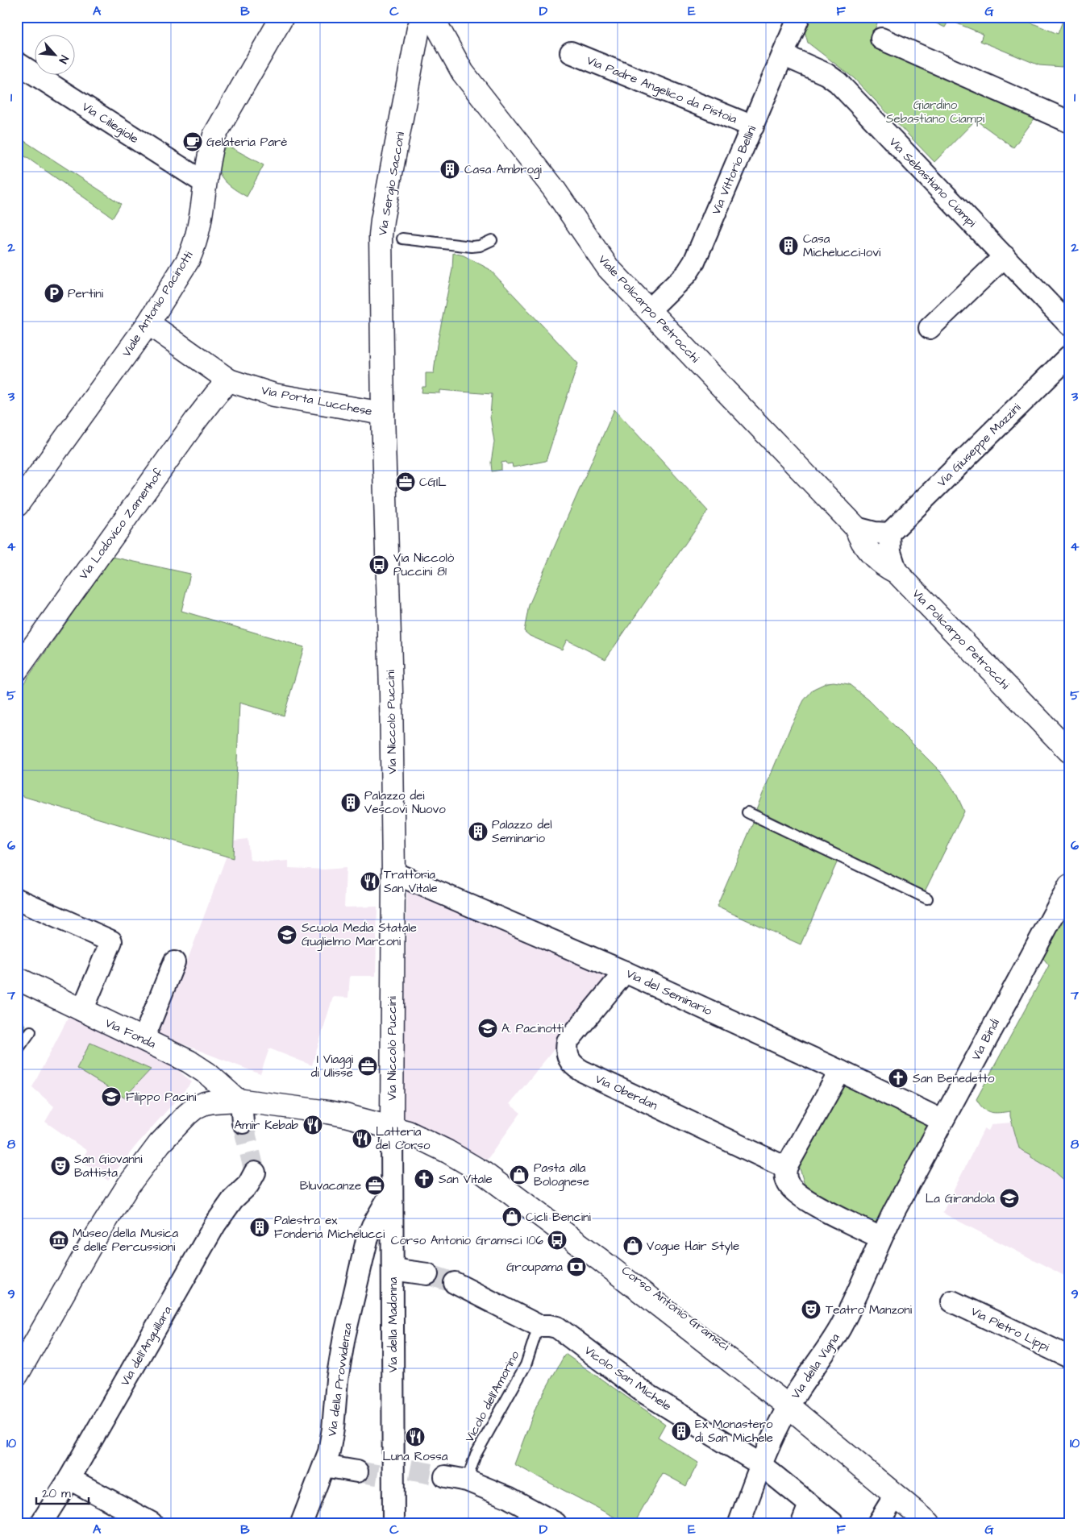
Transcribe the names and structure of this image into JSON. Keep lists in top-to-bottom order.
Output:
{
  "streets": {
    "street": [
      "Via Padre Angelico da Pistoia",
      "Via Ciliegiole",
      "Via Vittorio Bellini",
      "Via Sebastiano Ciampi",
      "Via Sergio Sacconi",
      "Viale Antonio Pacinotti",
      "Viale Policarpo Petrocchi",
      "Via Porta Lucchese",
      "Via Giuseppe Mazzini",
      "Via Lodovico Zamenhof",
      "Via Policarpo Petrocchi",
      "Via Niccolò Puccini",
      "Via del Seminario",
      "Via Fonda",
      "Via Bindi",
      "Via Oberdan",
      "Corso Antonio Gramsci",
      "Via della Madonna",
      "Via Pietro Lippi",
      "Via dell'Anguillara",
      "Via della Vigna",
      "Vicolo San Michele",
      "Via della Provvidenza"
    ],
    "lane": ["Vicolo dell'Amorino"]
  },
  "crossings": [
    ["Via Padre Angelico da Pistoia", "Via Vittorio Bellini"],
    ["Via Ciliegiole", "Viale Antonio Pacinotti"],
    ["Via Vittorio Bellini", "Via Sebastiano Ciampi"],
    ["Via Vittorio Bellini", "Viale Policarpo Petrocchi"],
    ["Via Sergio Sacconi", "Viale Policarpo Petrocchi"],
    ["Via Sergio Sacconi", "Via Porta Lucchese"],
    ["Via Sergio Sacconi", "Via Niccolò Puccini"],
    ["Viale Antonio Pacinotti", "Via Porta Lucchese"],
    ["Viale Policarpo Petrocchi", "Via Policarpo Petrocchi"],
    ["Via Porta Lucchese", "Via Lodovico Zamenhof"],
    ["Via Porta Lucchese", "Via Niccolò Puccini"],
    ["Via Niccolò Puccini", "Via del Seminario"],
    ["Via Niccolò Puccini", "Corso Antonio Gramsci"],
    ["Via Niccolò Puccini", "Via della Madonna"],
    ["Via del Seminario", "Via Bindi"],
    ["Via del Seminario", "Via Oberdan"],
    ["Via Fonda", "Corso Antonio Gramsci"],
    ["Via Bindi", "Via della Vigna"],
    ["Corso Antonio Gramsci", "Via della Madonna"],
    ["Corso Antonio Gramsci", "Via della Vigna"],
    ["Via della Madonna", "Via della Provvidenza"],
    ["Via della Vigna", "Vicolo San Michele"],
    ["Vicolo San Michele", "Vicolo dell'Amorino"]
  ],
  "parks": ["Giardino Sebastiano Ciampi"],
  "places": {
    "cafe": ["Gelateria Parè"],
    "building": [
      "Casa Ambrogi",
      "Casa Michelucci-Iovi",
      "Palazzo dei Vescovi Nuovo",
      "Palazzo del Seminario",
      "Palestra ex Fonderia Michelucci",
      "Ex Monastero di San Michele"
    ],
    "parking": ["Pertini"],
    "office": ["CGIL", "I Viaggi di Ulisse", "Bluvacanze"],
    "bus stop": ["Via Niccolò Puccini 81", "Corso Antonio Gramsci 106"],
    "restaurant": [
      "Trattoria San Vitale",
      "Amir Kebab",
      "Latteria del Corso",
      "Luna Rossa"
    ],
    "school or university": [
      "Scuola Media Statale Guglielmo Marconi",
      "A. Pacinotti",
      "Filippo Pacini",
      "La Girandola"
    ],
    "church": ["San Benedetto", "San Vitale"],
    "theatre": ["San Giovanni Battista", "Teatro Manzoni"],
    "shop": ["Pasta alla Bolognese", "Cicli Bencini", "Vogue Hair Style"],
    "museum": ["Museo della Musica e delle Percussioni"],
    "bank": ["Groupama"]
  },
  "scale_bar": "20 m",
  "north": "bottom right",
  "grid": {
    "columns": [
      "A",
      "B",
      "C",
      "D",
      "E",
      "F",
      "G"
    ],
    "rows": [
      "1",
      "2",
      "3",
      "4",
      "5",
      "6",
      "7",
      "8",
      "9",
      "10"
    ]
  }
}
